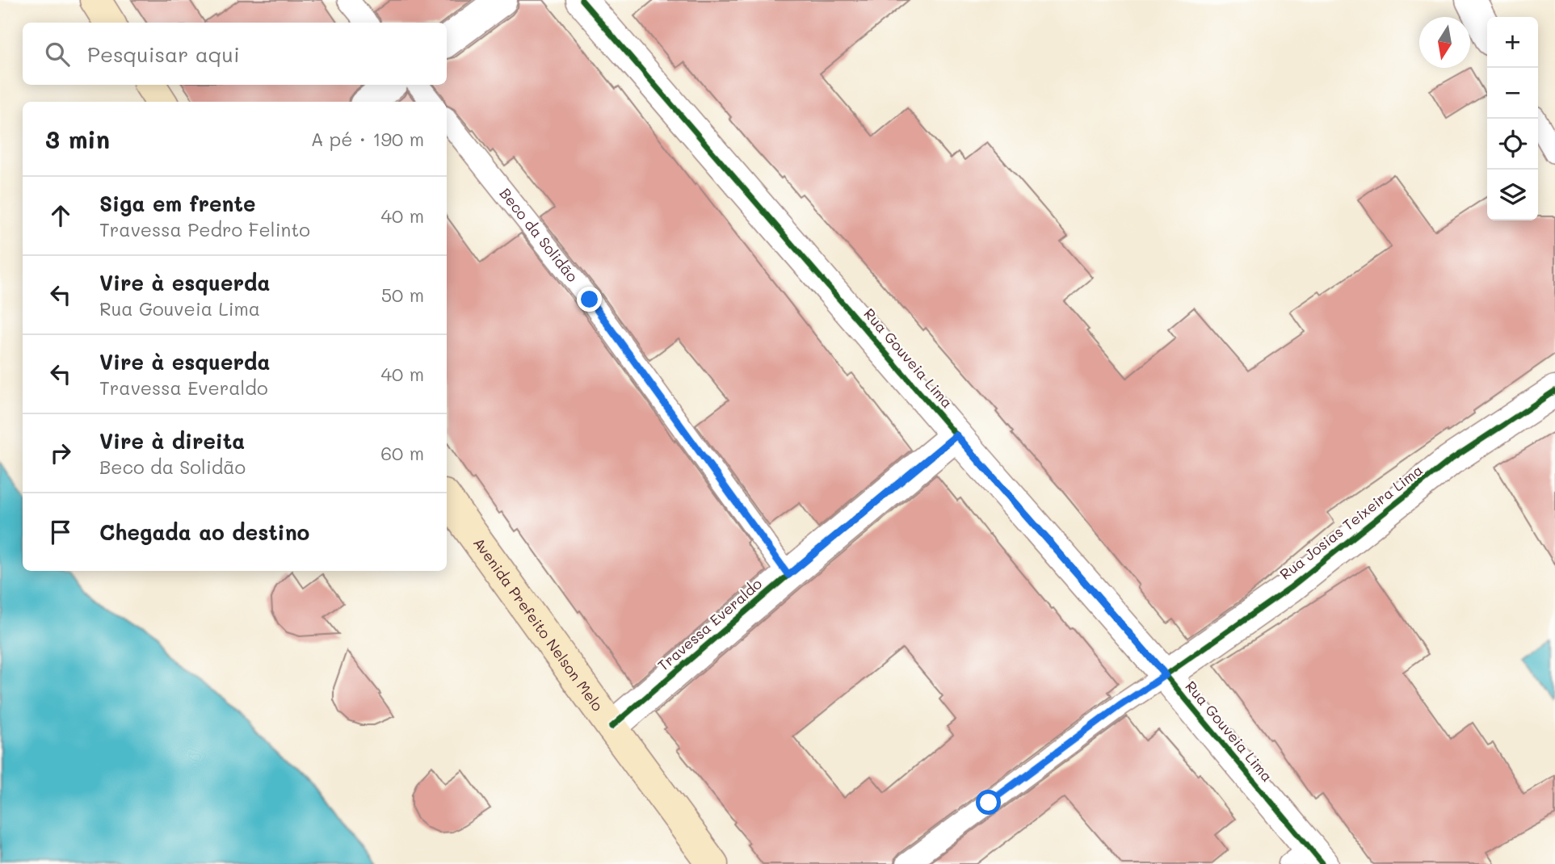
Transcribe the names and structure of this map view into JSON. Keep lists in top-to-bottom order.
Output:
{
  "streets": {
    "main road": ["Avenida Prefeito Nelson Melo"],
    "street": ["Rua Gouveia Lima", "Rua Josias Teixeira Lima", "Travessa Everaldo"],
    "lane": ["Beco da Solidão"]
  },
  "crossings": [
    ["Beco da Solidão", "Travessa Everaldo"],
    ["Rua Gouveia Lima", "Rua Josias Teixeira Lima"],
    ["Rua Gouveia Lima", "Travessa Everaldo"],
    ["Avenida Prefeito Nelson Melo", "Travessa Everaldo"]
  ],
  "north": "bottom",
  "page": {
    "map_buttons": ["+", "−"],
    "search": "Pesquisar aqui",
    "heading": ["3 min", "A pé · 190 m"],
    "list": [
      ["Siga em frente", "Travessa Pedro Felinto", "40 m"],
      ["Vire à esquerda", "Rua Gouveia Lima", "50 m"],
      ["Vire à esquerda", "Travessa Everaldo", "40 m"],
      ["Vire à direita", "Beco da Solidão", "60 m"],
      "Chegada ao destino"
    ]
  }
}
